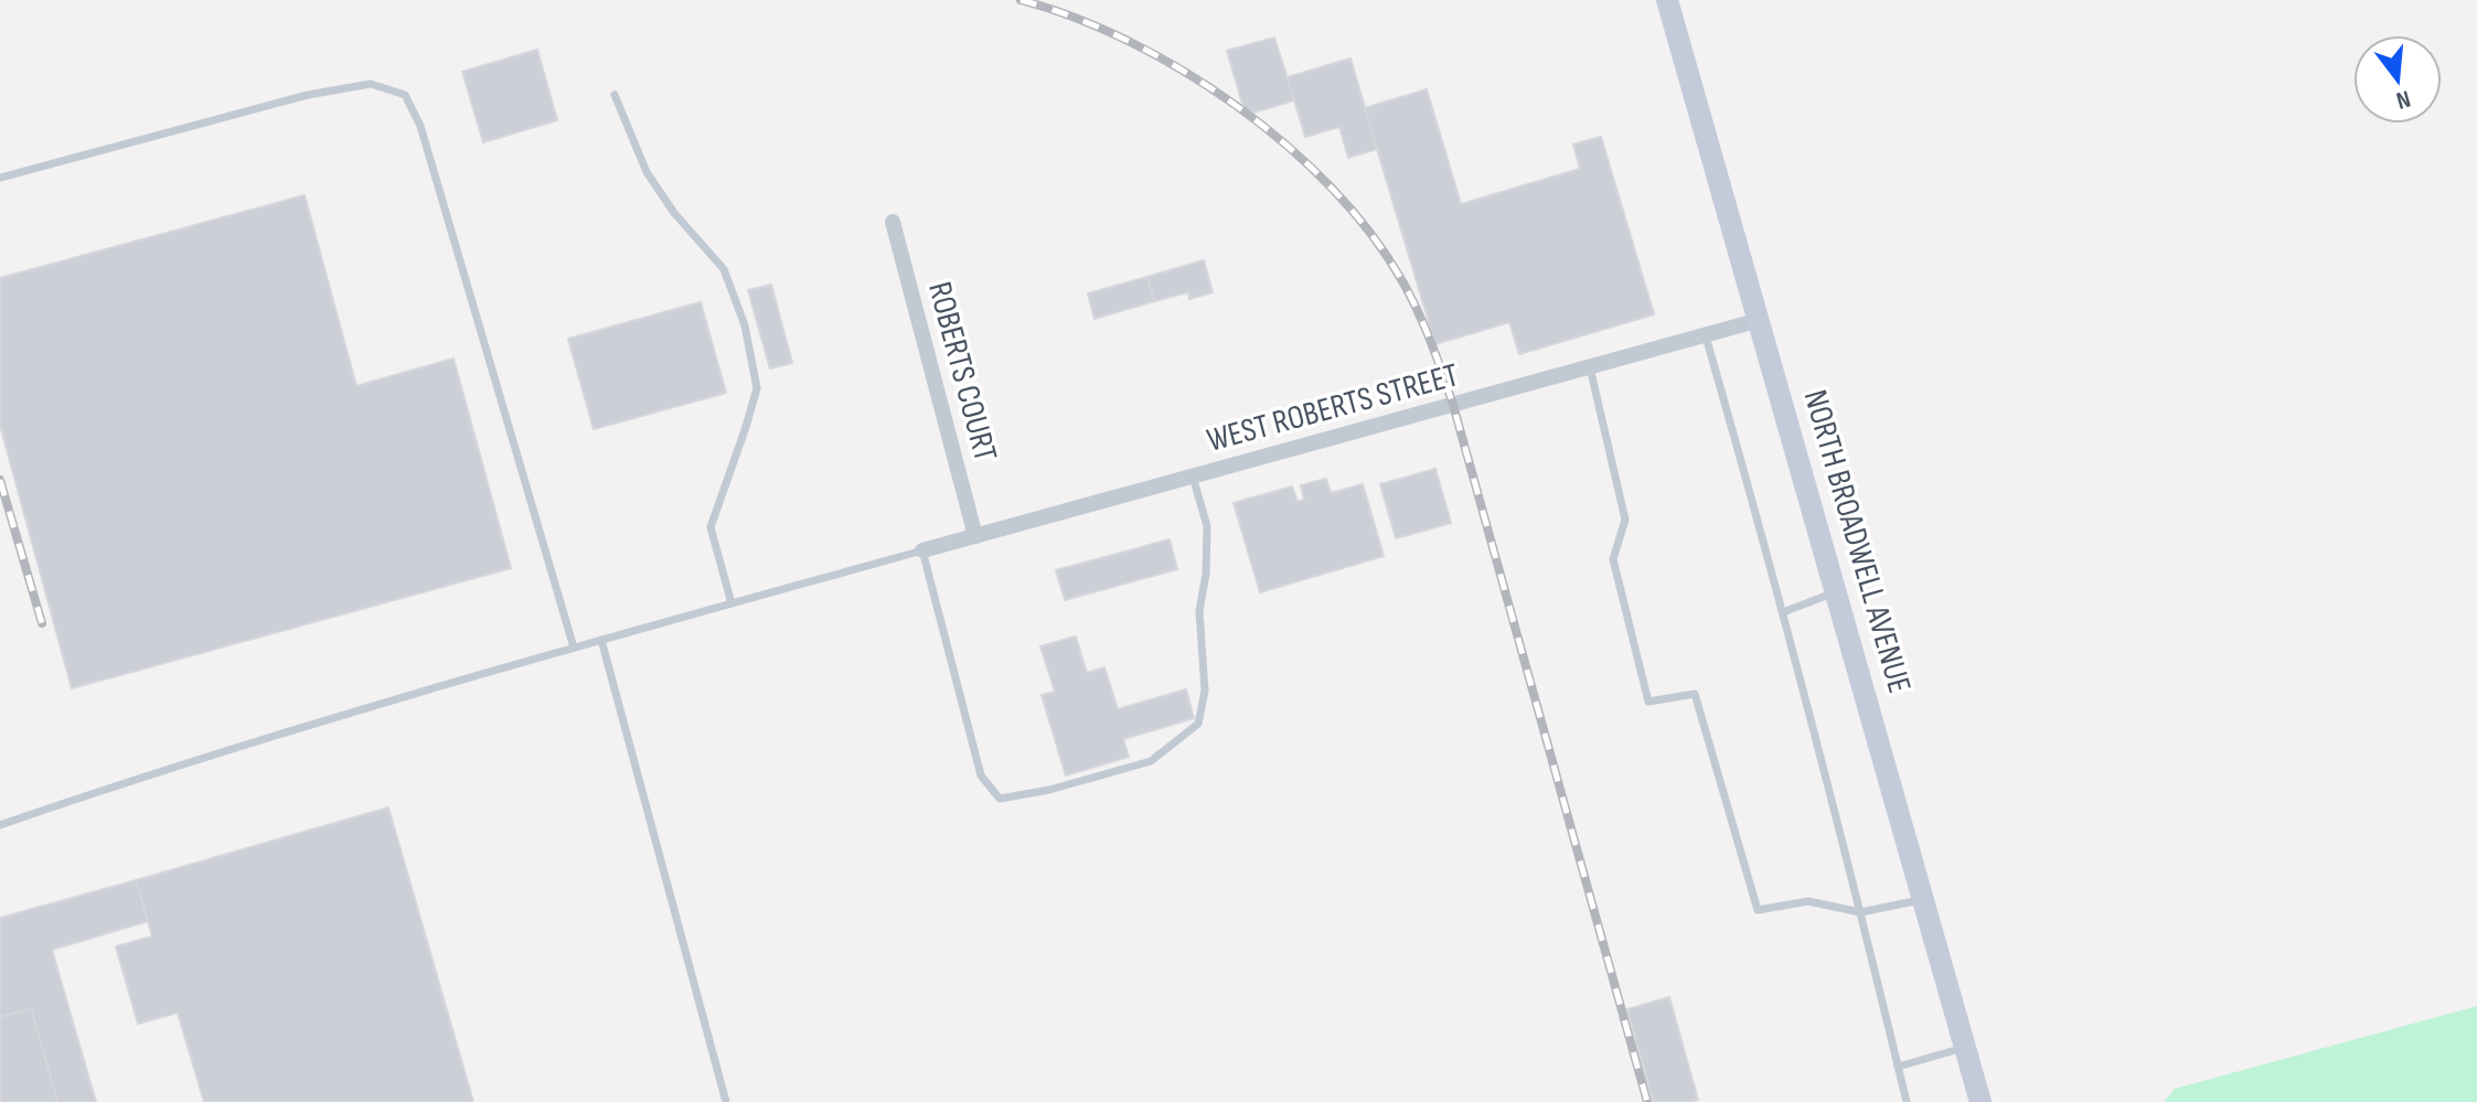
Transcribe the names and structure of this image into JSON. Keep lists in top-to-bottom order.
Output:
{
  "streets": {
    "main road": ["NORTH BROADWELL AVENUE"],
    "street": ["ROBERTS COURT", "WEST ROBERTS STREET"]
  },
  "crossings": [
    ["ROBERTS COURT", "WEST ROBERTS STREET"],
    ["WEST ROBERTS STREET", "NORTH BROADWELL AVENUE"]
  ],
  "north": "bottom"
}
